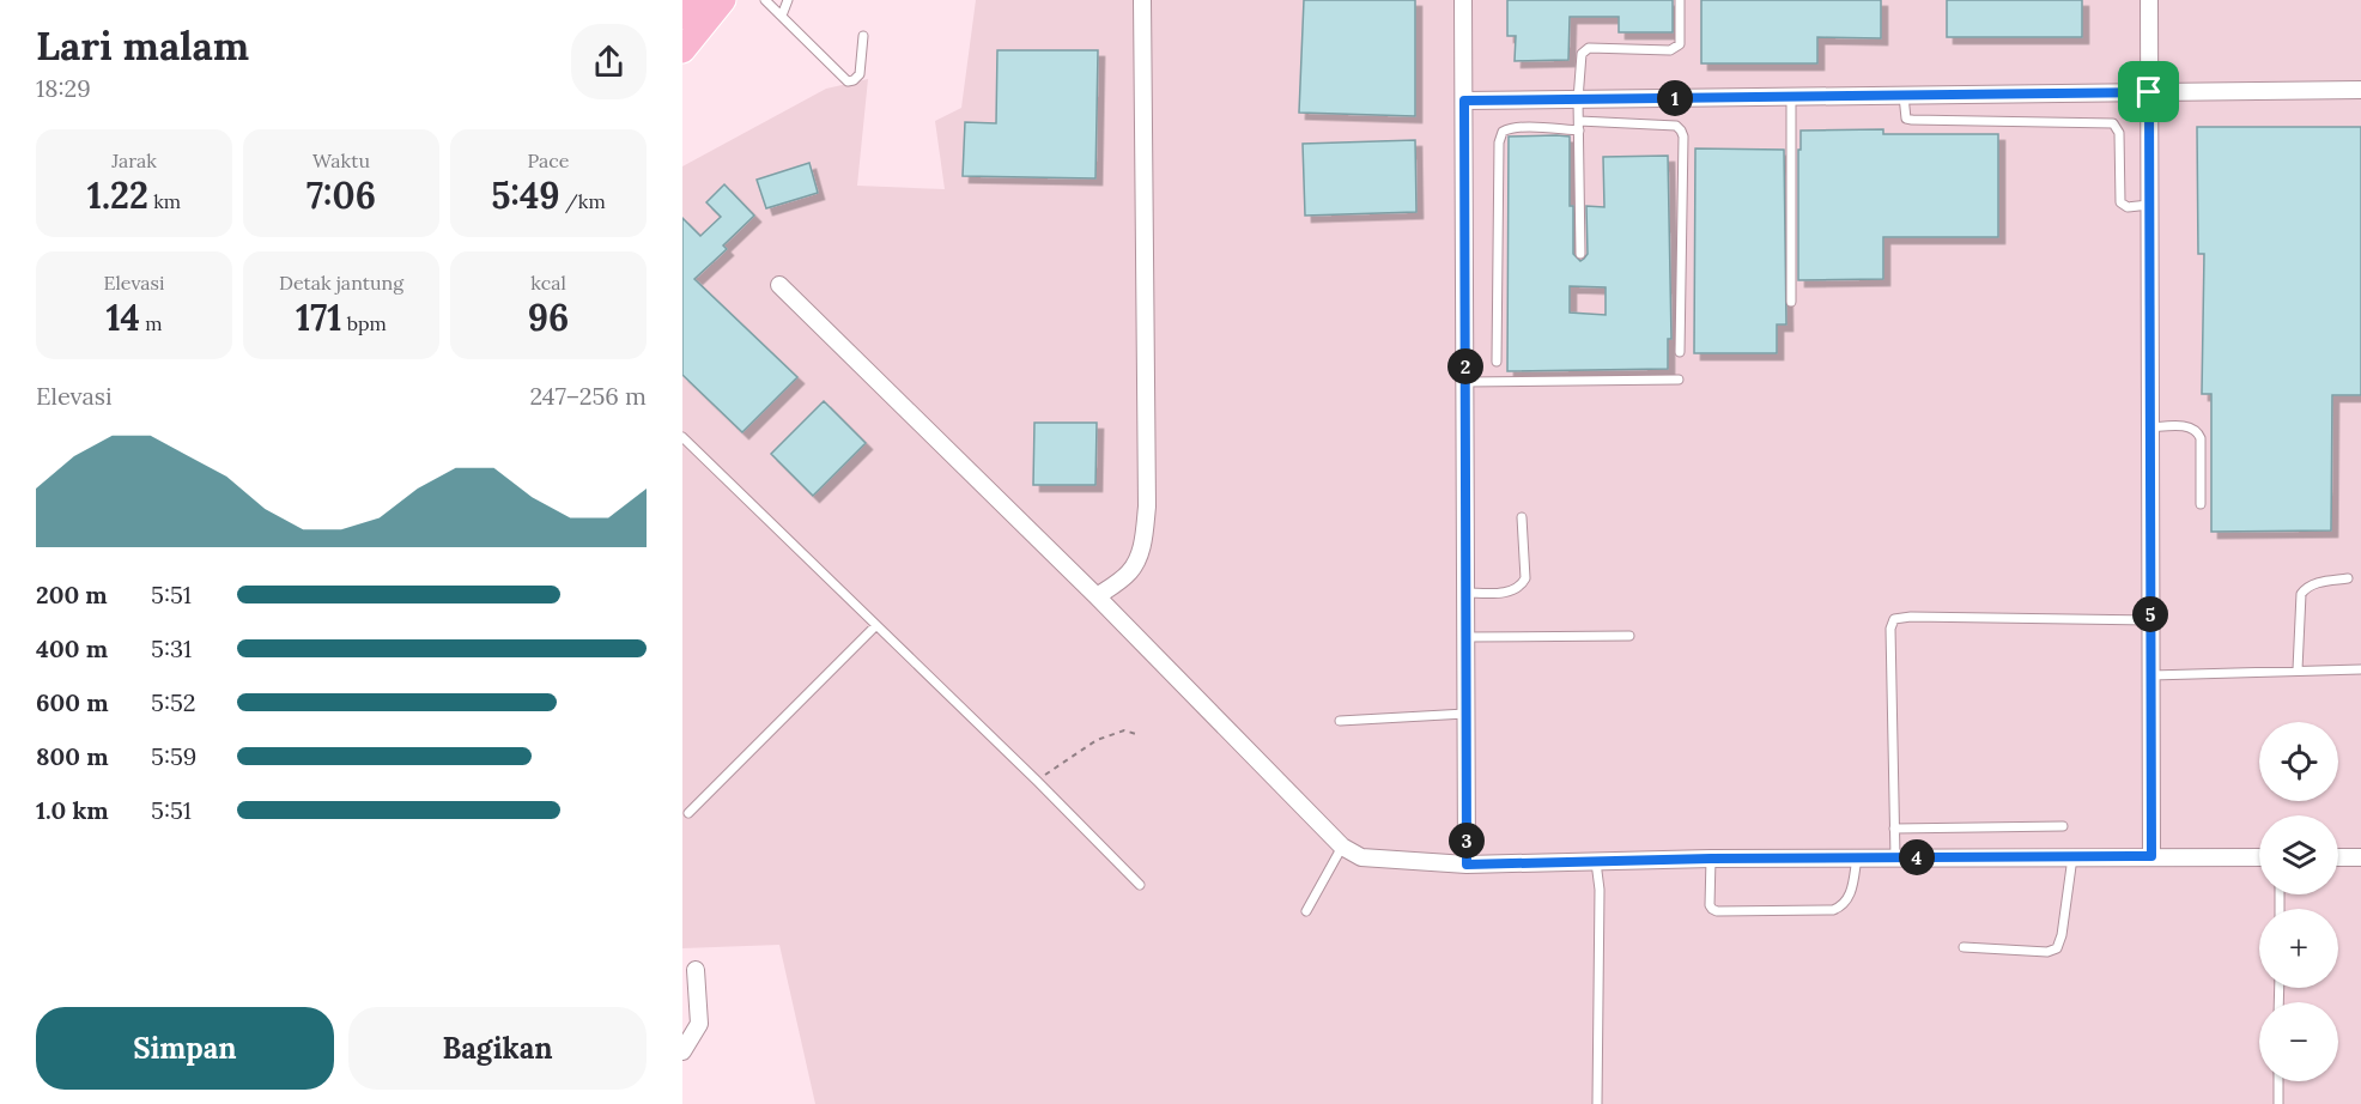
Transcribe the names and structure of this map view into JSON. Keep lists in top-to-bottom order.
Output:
{
  "page": {
    "heading": ["Lari malam", "18:29"],
    "pins": [
      "1",
      "2",
      "5",
      "3",
      "4"
    ],
    "stats": [
      ["Jarak", "1.22 km"],
      ["Waktu", "7:06"],
      ["Pace", "5:49 /km"],
      ["Elevasi", "14 m"],
      ["Detak jantung", "171 bpm"],
      ["kcal", "96"]
    ],
    "chart": ["Elevasi", "247–256 m"],
    "list": [
      {
        "name": "200 m",
        "note": "5:51"
      },
      {
        "name": "400 m",
        "note": "5:31"
      },
      {
        "name": "600 m",
        "note": "5:52"
      },
      {
        "name": "800 m",
        "note": "5:59"
      },
      {
        "name": "1.0 km",
        "note": "5:51"
      }
    ],
    "map_buttons": ["+", "−"],
    "buttons": ["Simpan", "Bagikan"]
  }
}
